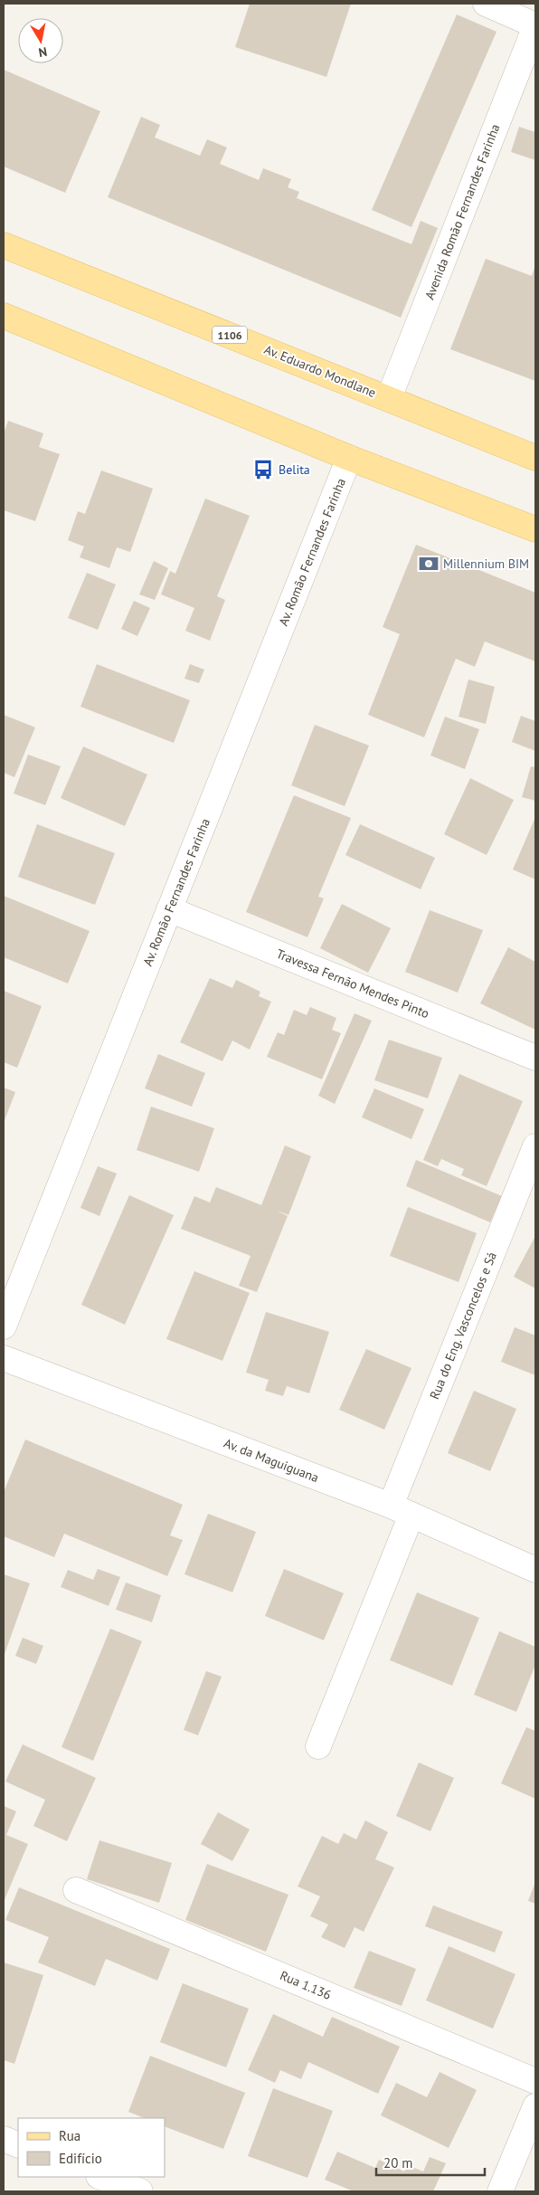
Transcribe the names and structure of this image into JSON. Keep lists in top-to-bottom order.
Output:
{
  "streets": {
    "main road": ["1106", "Av. Eduardo Mondlane"],
    "street": [
      "Avenida Romão Fernandes Farinha",
      "Av. Romão Fernandes Farinha",
      "Travessa Fernão Mendes Pinto",
      "Rua do Eng. Vasconcelos e Sá",
      "Av. da Maguiguana",
      "Rua 1.136"
    ]
  },
  "crossings": [
    ["Avenida Romão Fernandes Farinha", "Av. Eduardo Mondlane"],
    ["Av. Romão Fernandes Farinha", "Travessa Fernão Mendes Pinto"],
    ["Rua do Eng. Vasconcelos e Sá", "Av. da Maguiguana"]
  ],
  "places": {
    "bus stop": ["Belita"],
    "bank": ["Millennium BIM"]
  },
  "legend": ["Rua", "Edifício"],
  "scale_bar": "20 m",
  "north": "bottom"
}
